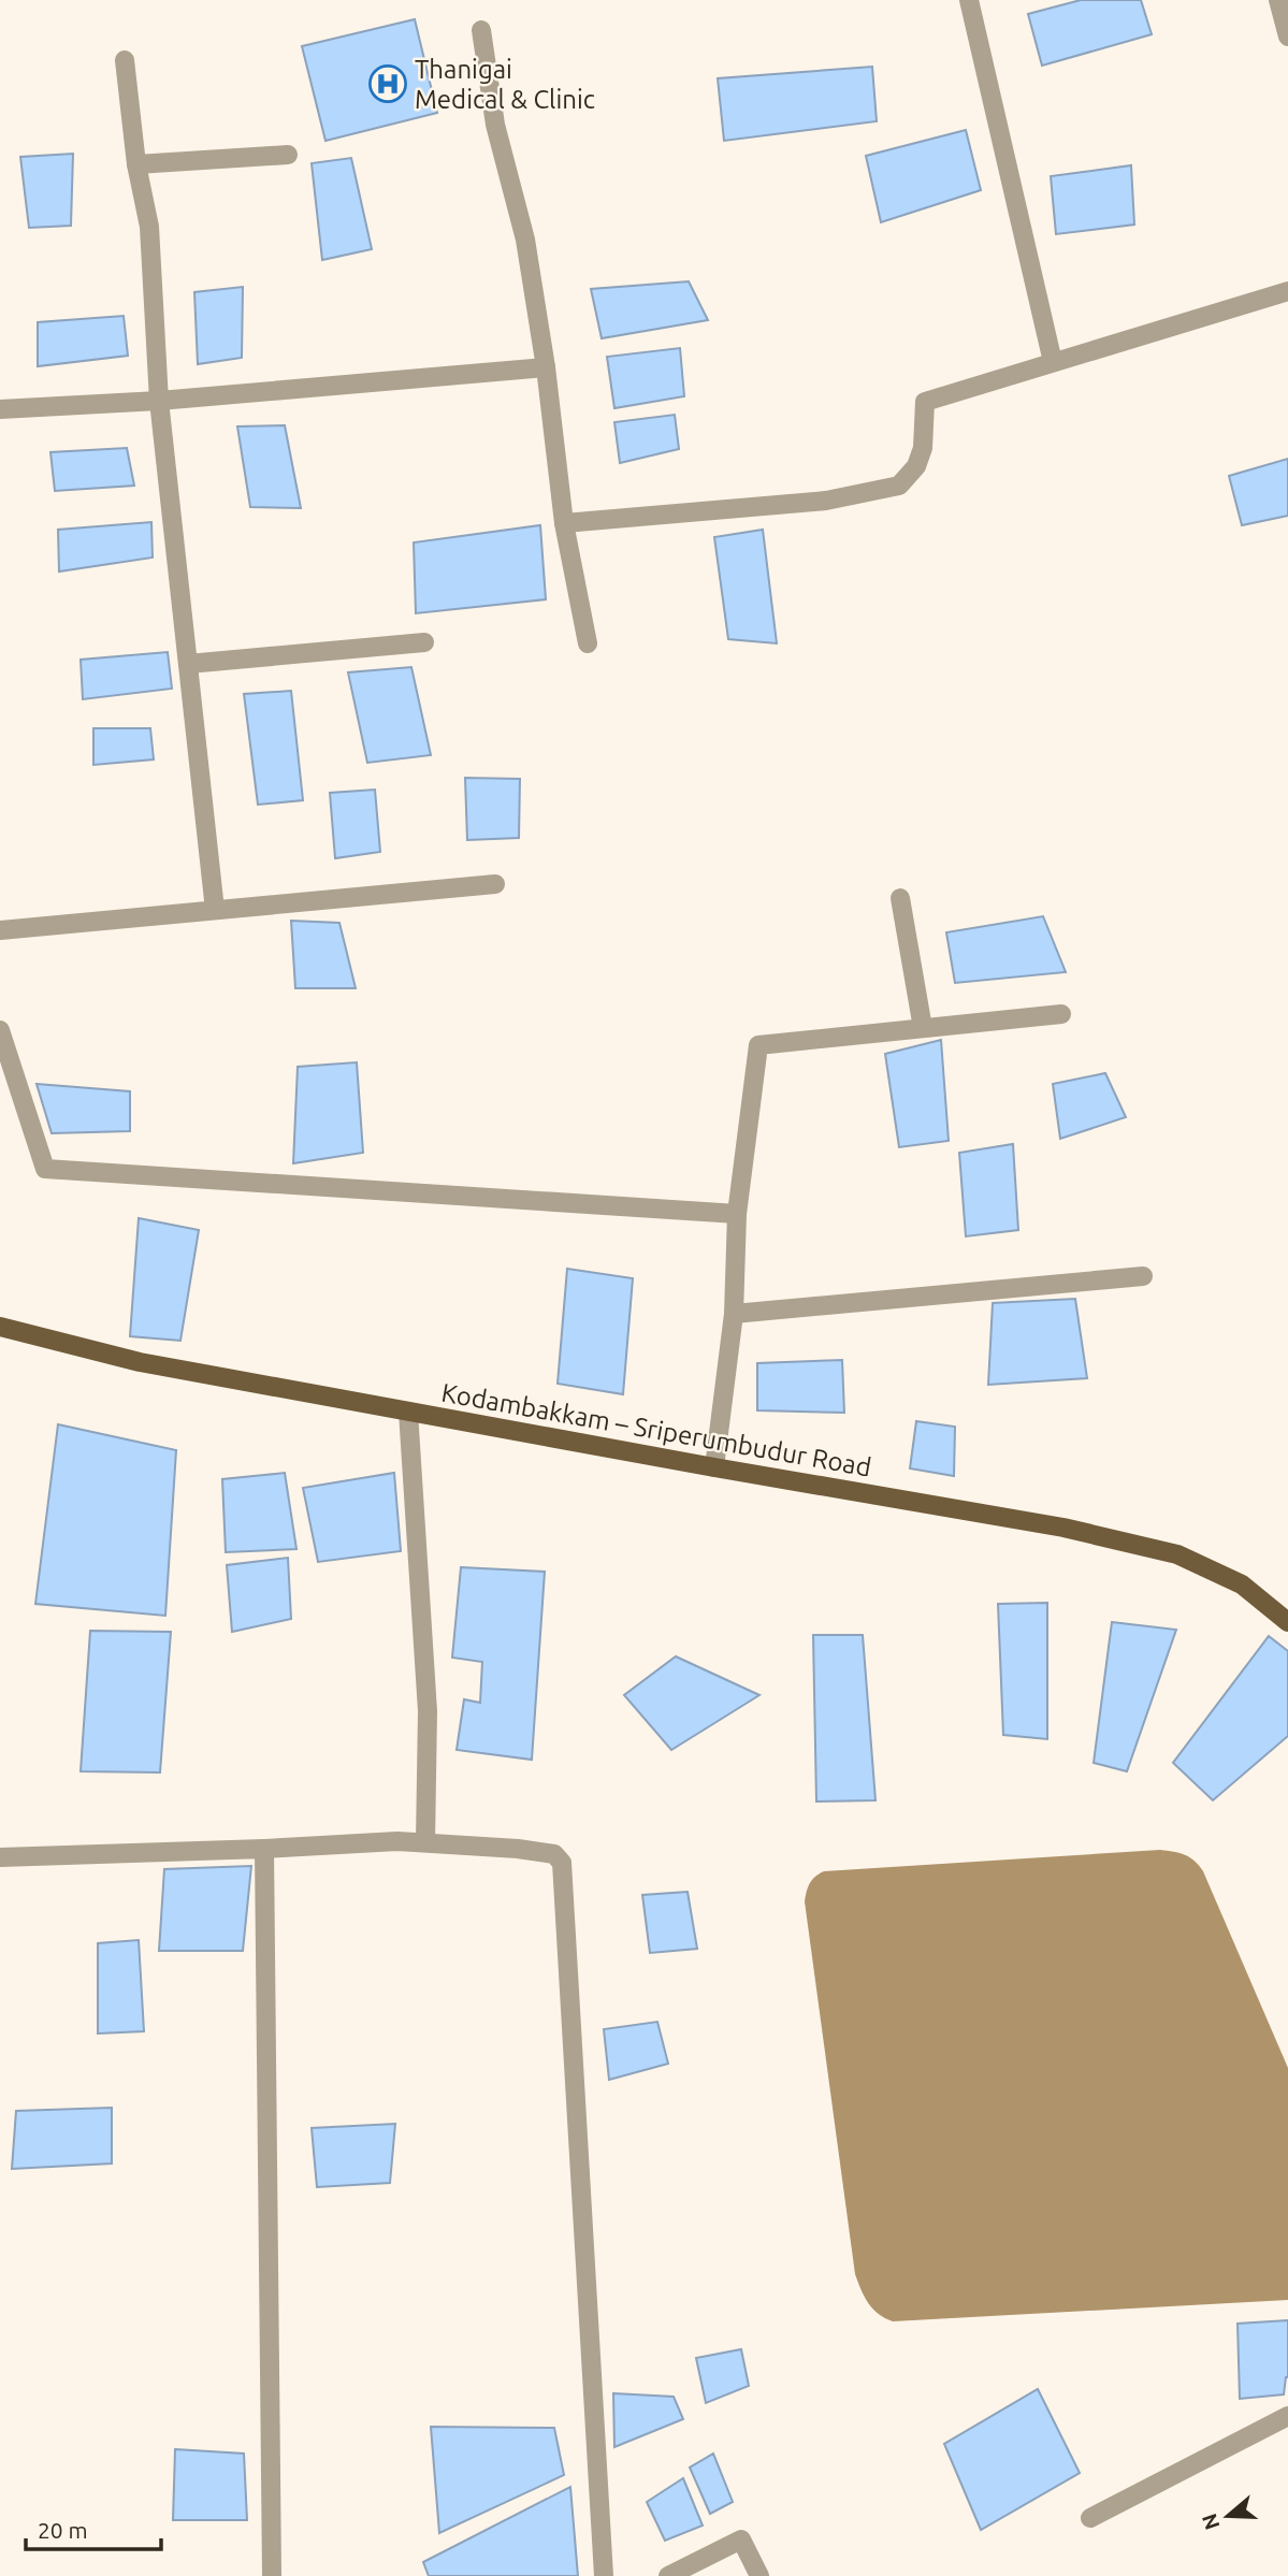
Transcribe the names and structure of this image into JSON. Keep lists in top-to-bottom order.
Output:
{
  "streets": {
    "main road": ["Kodambakkam – Sriperumbudur Road"]
  },
  "places": {
    "hospital": ["Thanigai Medical & Clinic"]
  },
  "scale_bar": "20 m",
  "north": "left"
}
